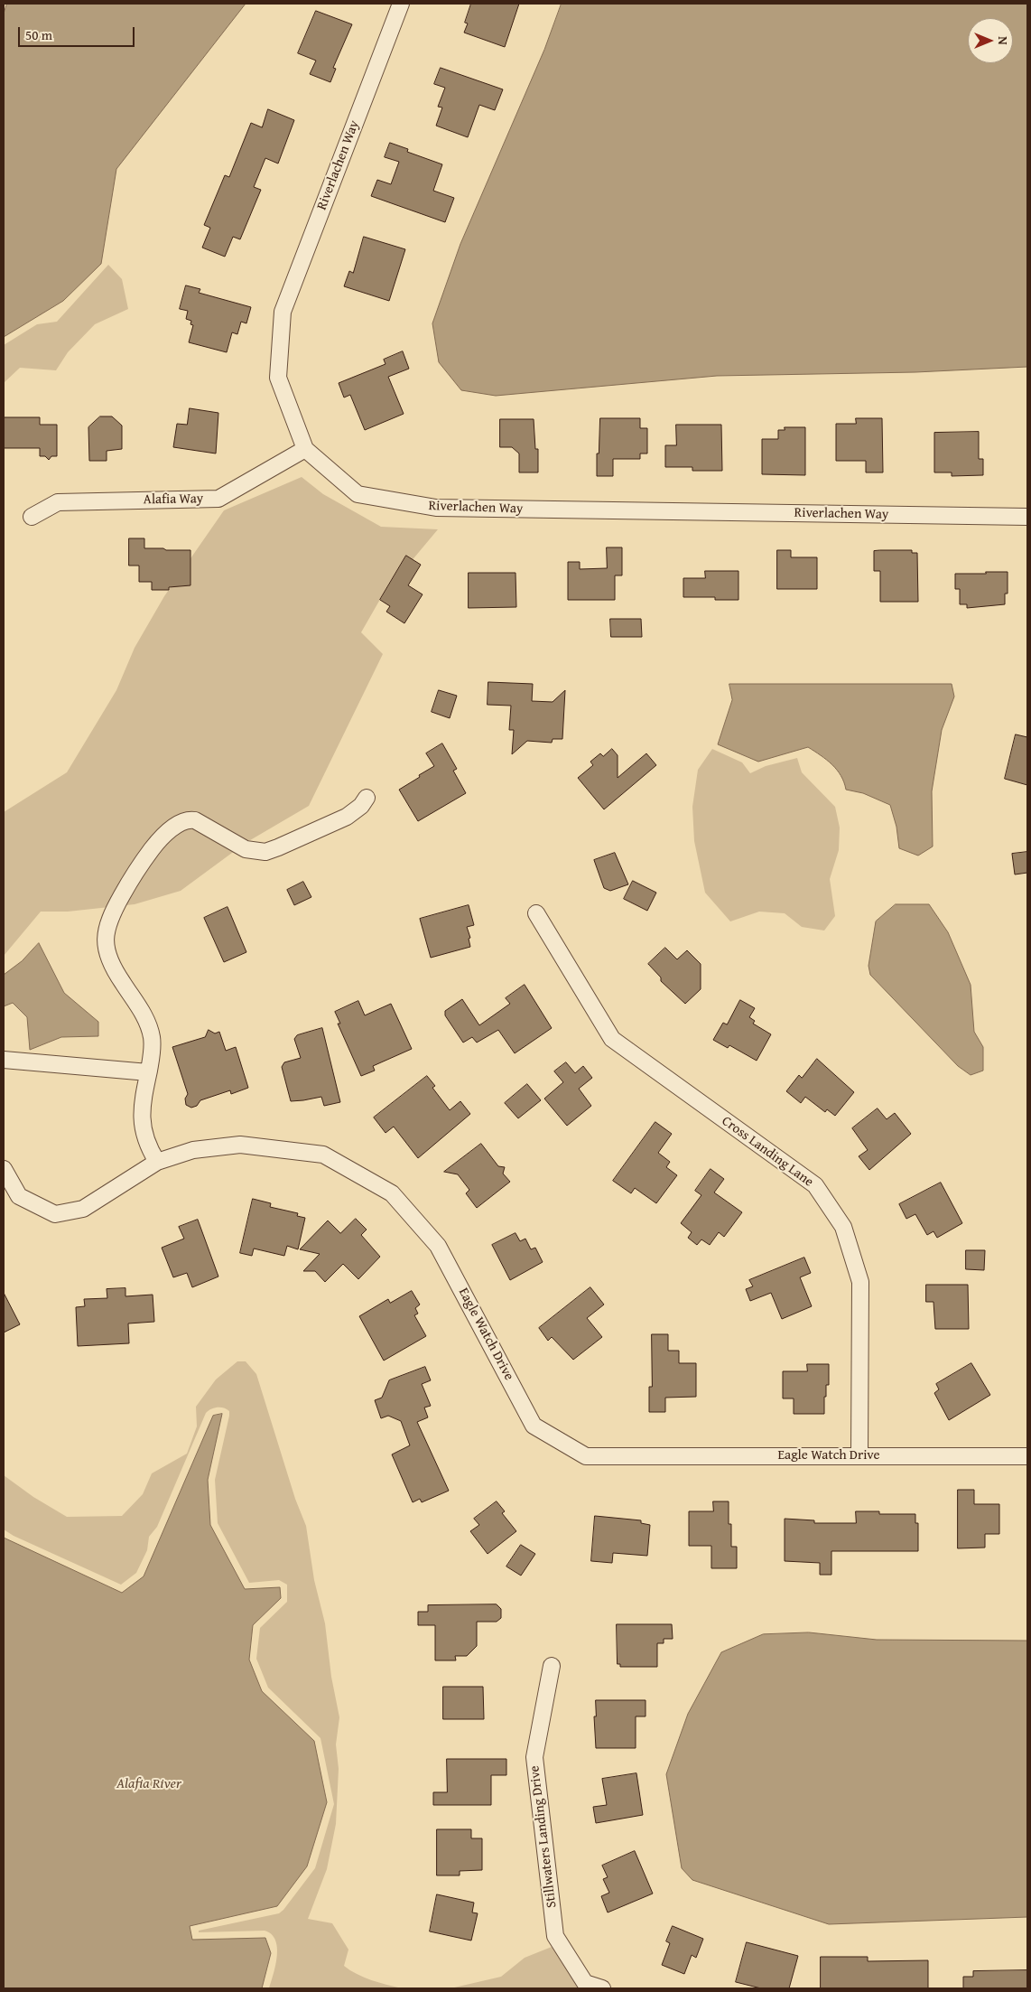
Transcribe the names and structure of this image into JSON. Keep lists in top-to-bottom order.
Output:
{
  "streets": {
    "street": [
      "Riverlachen Way",
      "Alafia Way",
      "Cross Landing Lane",
      "Eagle Watch Drive",
      "Stillwaters Landing Drive"
    ]
  },
  "crossings": [
    ["Riverlachen Way", "Alafia Way"],
    ["Cross Landing Lane", "Eagle Watch Drive"]
  ],
  "water": ["Alafia River"],
  "scale_bar": "50 m",
  "north": "right"
}
